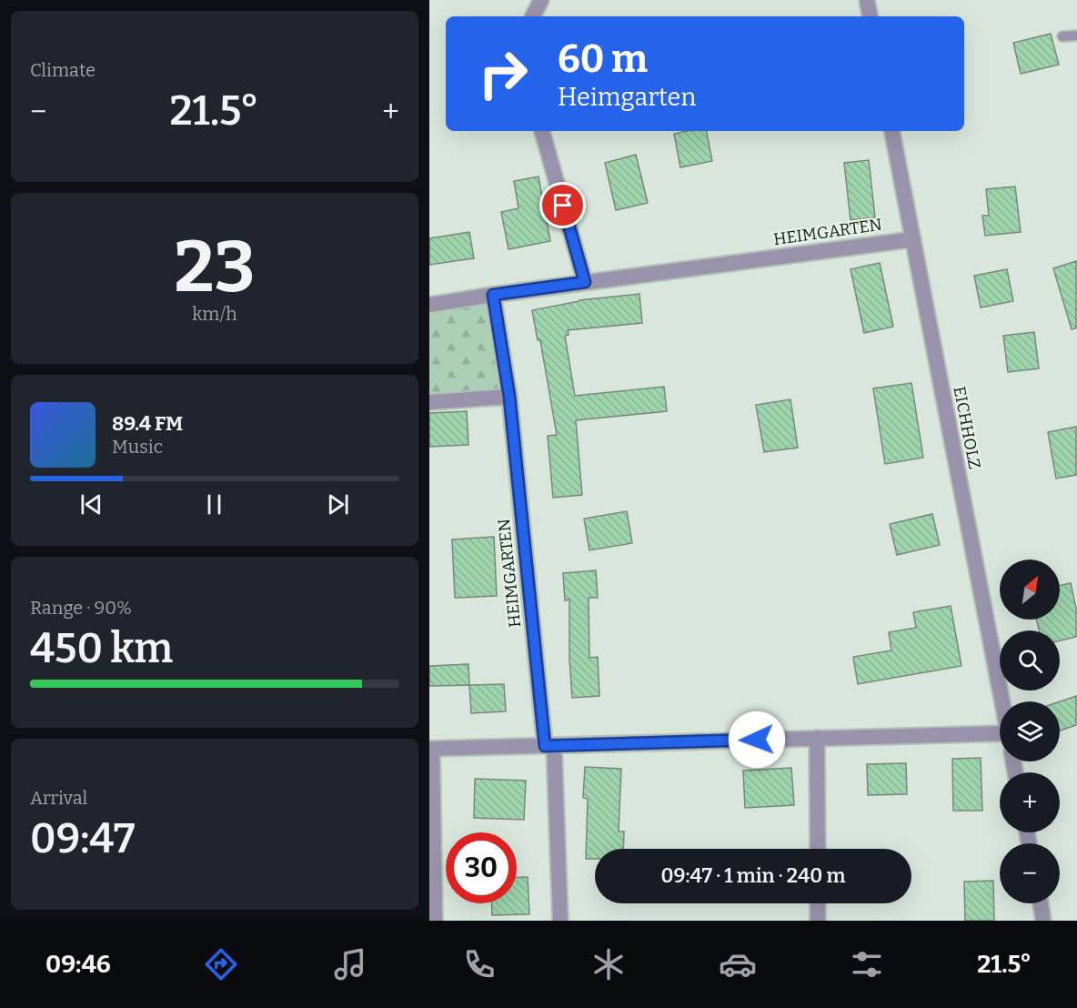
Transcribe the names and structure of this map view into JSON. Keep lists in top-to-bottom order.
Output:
{
  "streets": {
    "street": ["HEIMGARTEN", "EICHHOLZ"]
  },
  "crossings": [
    ["HEIMGARTEN", "EICHHOLZ"]
  ],
  "north": "top right",
  "page": {
    "tile": [
      "Climate",
      ["23", "km/h"],
      ["Range · 90%", "450 km"],
      ["Arrival", "09:47"]
    ],
    "turn": ["60 m", "Heimgarten"],
    "heat": ["−", "21.5°", "+"],
    "song": ["89.4 FM", "Music"],
    "map_buttons": ["+", "−"],
    "limit": "30",
    "trip": "09:47 · 1 min · 240 m",
    "tabs": ["09:46", "21.5°"]
  }
}
